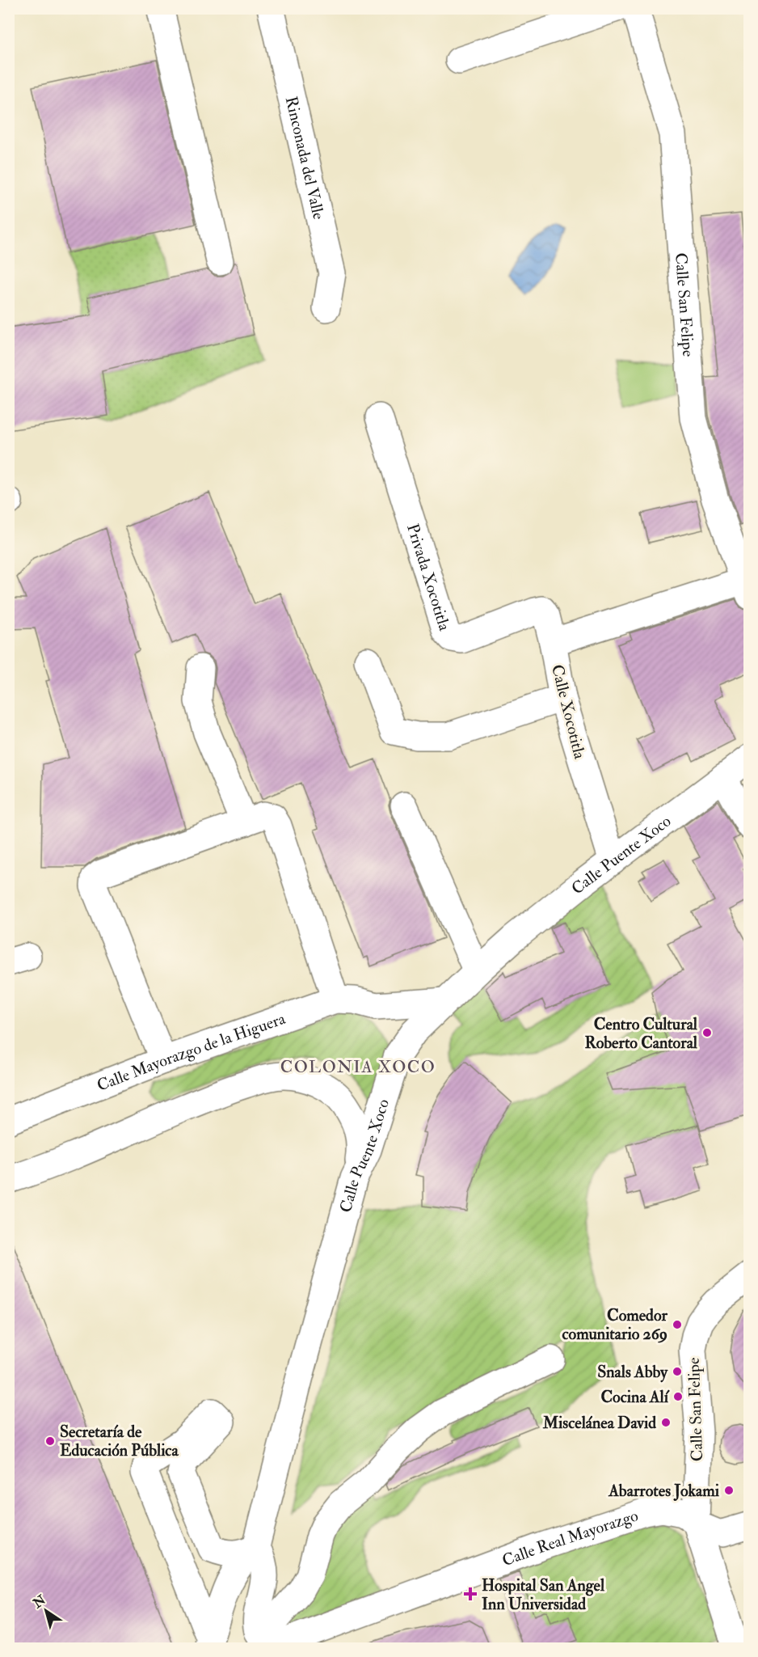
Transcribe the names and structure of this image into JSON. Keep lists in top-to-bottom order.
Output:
{
  "streets": {
    "street": [
      "Rinconada del Valle",
      "Calle San Felipe",
      "Privada Xocotitla",
      "Calle Xocotitla",
      "Calle Puente Xoco",
      "Calle Mayorazgo de la Higuera",
      "Calle Real Mayorazgo"
    ]
  },
  "crossings": [
    ["Calle San Felipe", "Calle Xocotitla"],
    ["Calle San Felipe", "Calle Real Mayorazgo"],
    ["Privada Xocotitla", "Calle Xocotitla"],
    ["Calle Xocotitla", "Calle Puente Xoco"],
    ["Calle Puente Xoco", "Calle Mayorazgo de la Higuera"]
  ],
  "districts": ["COLONIA XOCO"],
  "places": {
    "other": [
      "Centro Cultural Roberto Cantoral",
      "Comedor comunitario 269",
      "Snals Abby",
      "Cocina Alí",
      "Miscelánea David",
      "Secretaría de Educación Pública",
      "Abarrotes Jokami"
    ],
    "health": ["Hospital San Angel Inn Universidad"]
  },
  "north": "top left"
}
